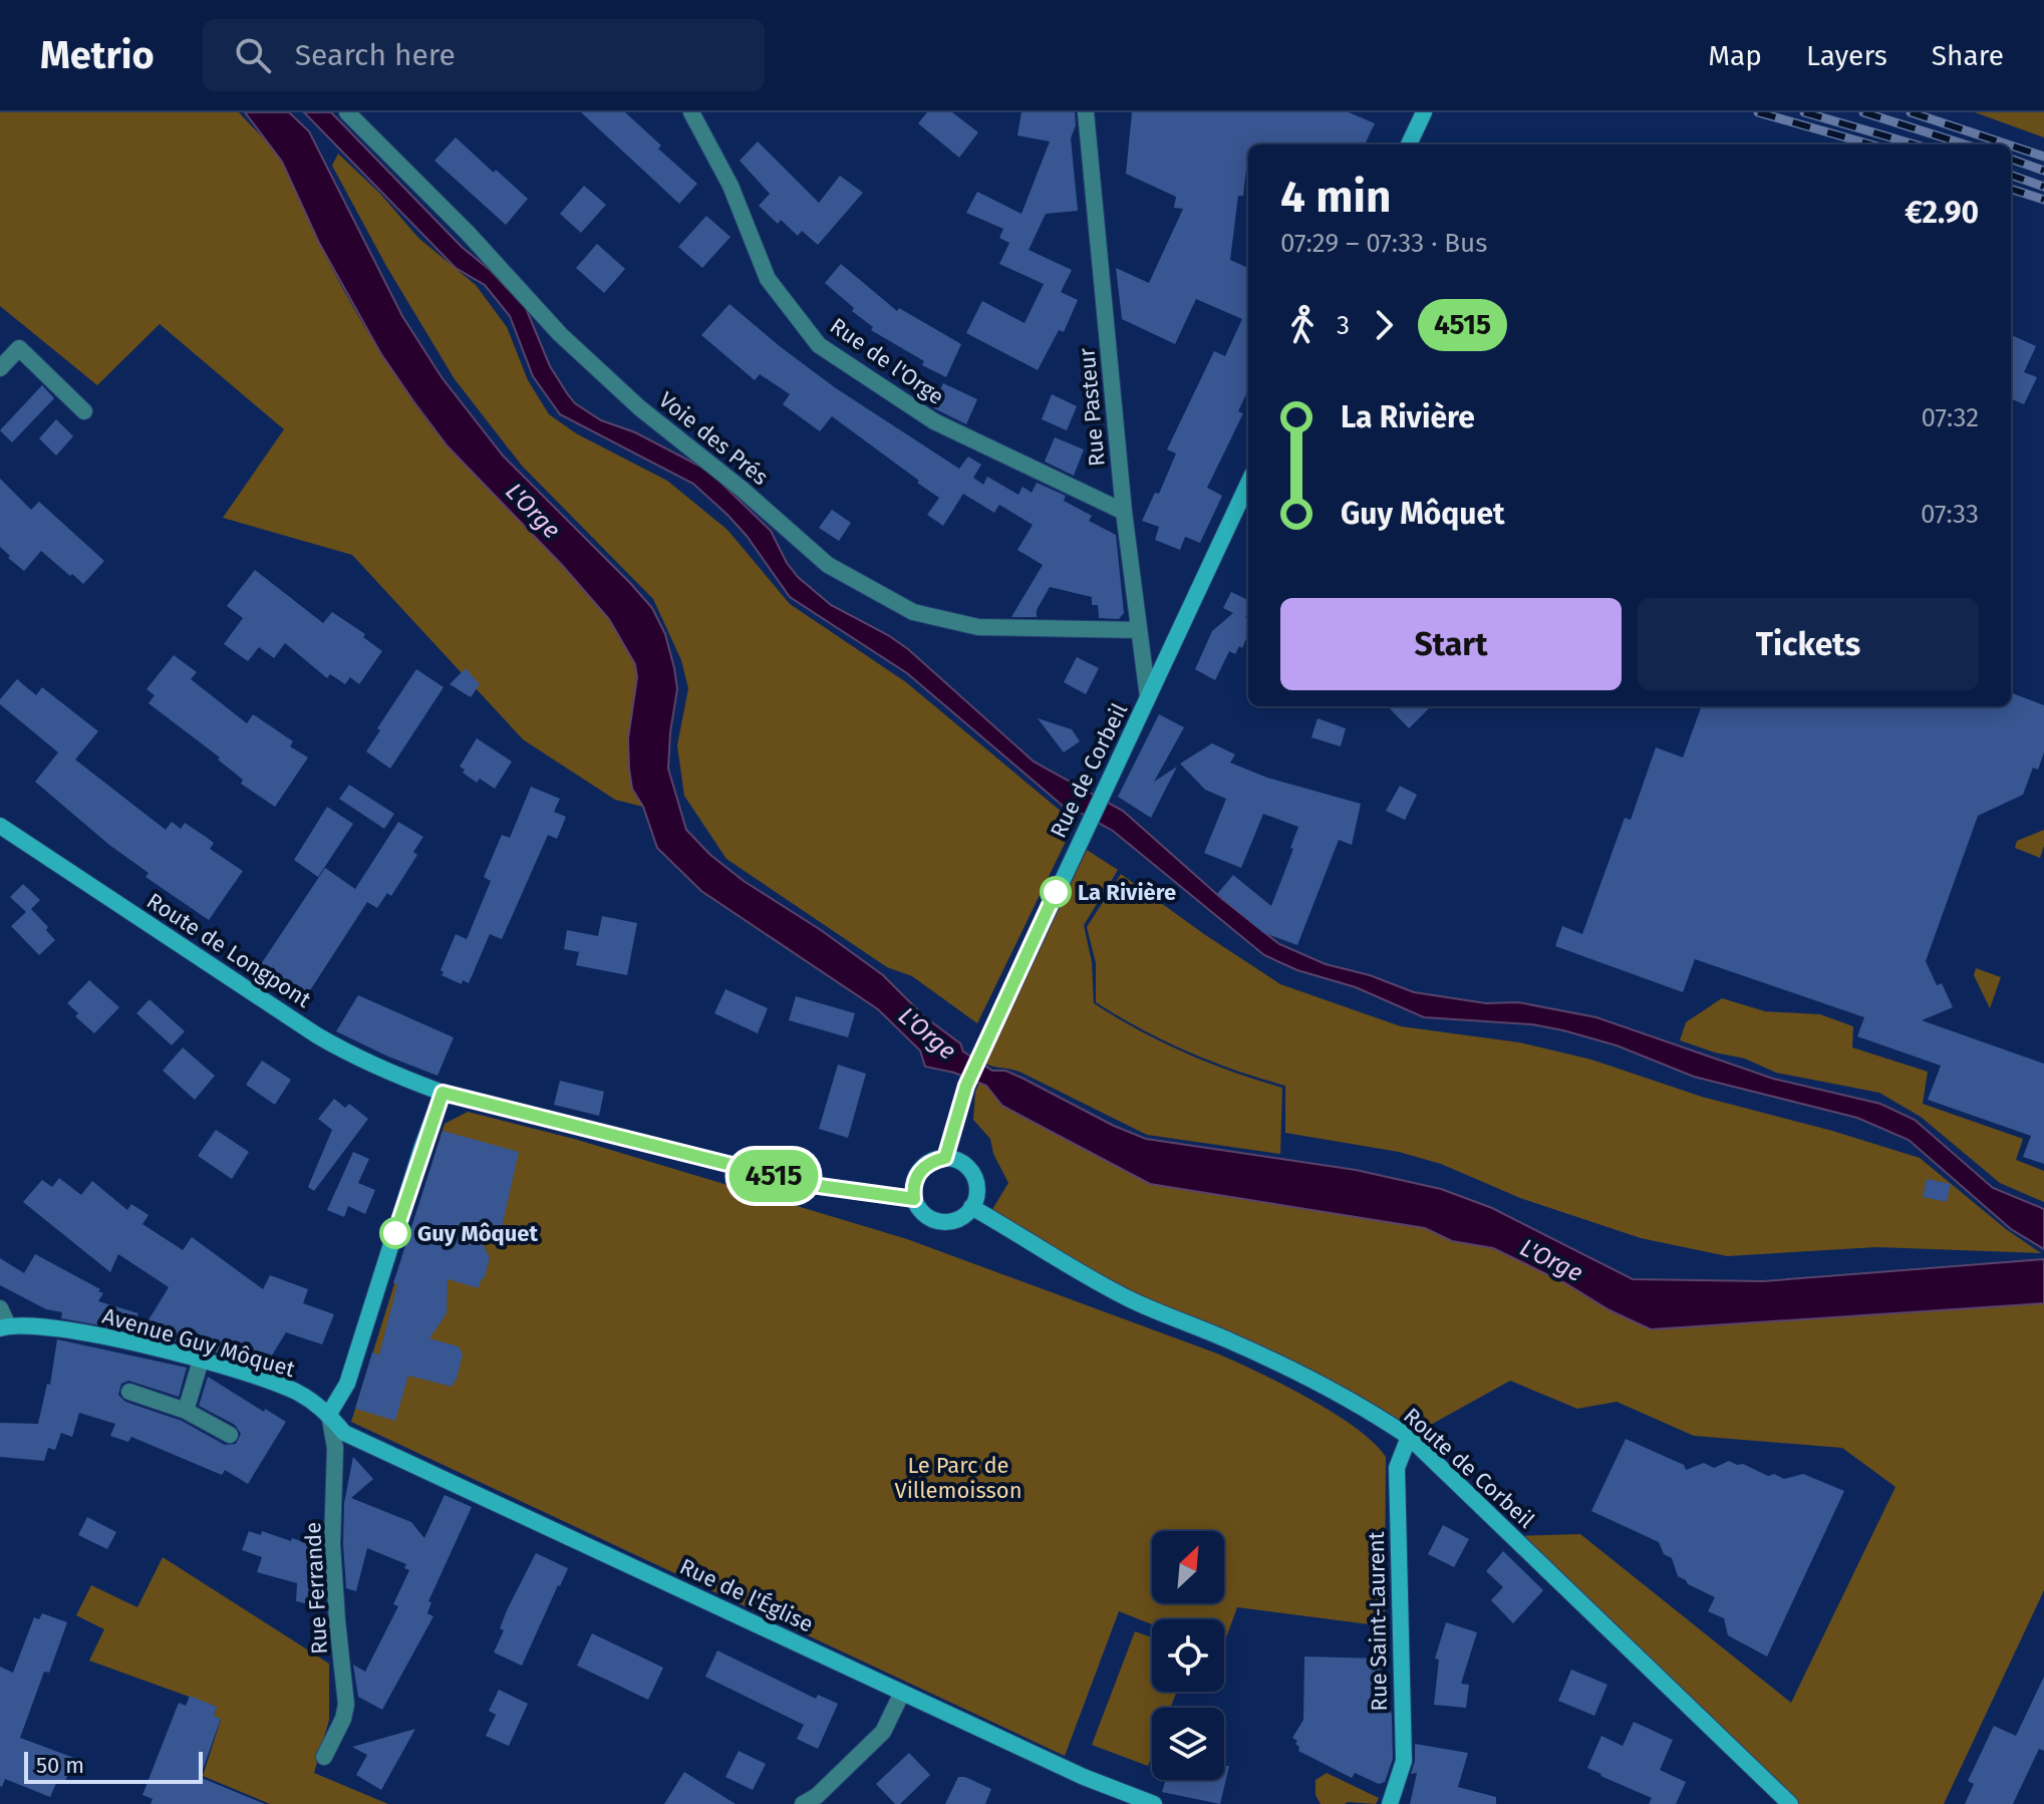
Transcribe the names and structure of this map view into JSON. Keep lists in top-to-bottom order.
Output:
{
  "streets": {
    "main road": [
      "Rue de Corbeil",
      "Route de Longpont",
      "Avenue Guy Môquet",
      "Route de Corbeil",
      "Rue de l'Église",
      "Rue Saint-Laurent"
    ],
    "street": [
      "Rue de l'Orge",
      "Rue Pasteur",
      "Voie des Prés",
      "Rue Ferrande"
    ]
  },
  "crossings": [
    ["Rue de l'Orge", "Rue Pasteur"],
    ["Rue Pasteur", "Voie des Prés"],
    ["Rue Pasteur", "Rue de Corbeil"],
    ["Rue de Corbeil", "Route de Longpont"],
    ["Rue de Corbeil", "Route de Corbeil"],
    ["Route de Longpont", "Route de Corbeil"],
    ["Avenue Guy Môquet", "Rue Ferrande"],
    ["Avenue Guy Môquet", "Rue de l'Église"],
    ["Route de Corbeil", "Rue Saint-Laurent"],
    ["Rue Ferrande", "Rue de l'Église"]
  ],
  "water": ["L'Orge"],
  "parks": ["Le Parc de Villemoisson"],
  "places": ["La Rivière", "Guy Môquet"],
  "lines": ["bus line 4515"],
  "scale_bar": "50 m",
  "north": "top right",
  "page": {
    "header": "Metrio",
    "search": "Search here",
    "nav": ["Map", "Layers", "Share"],
    "on_map": "4515",
    "heading": ["4 min", "07:29 – 07:33 · Bus", "€2.90"],
    "legs": ["3", "4515"],
    "list": [
      {
        "name": "La Rivière",
        "value": "07:32"
      },
      {
        "name": "Guy Môquet",
        "value": "07:33"
      }
    ],
    "buttons": ["Start", "Tickets"],
    "scale": "50 m"
  }
}
